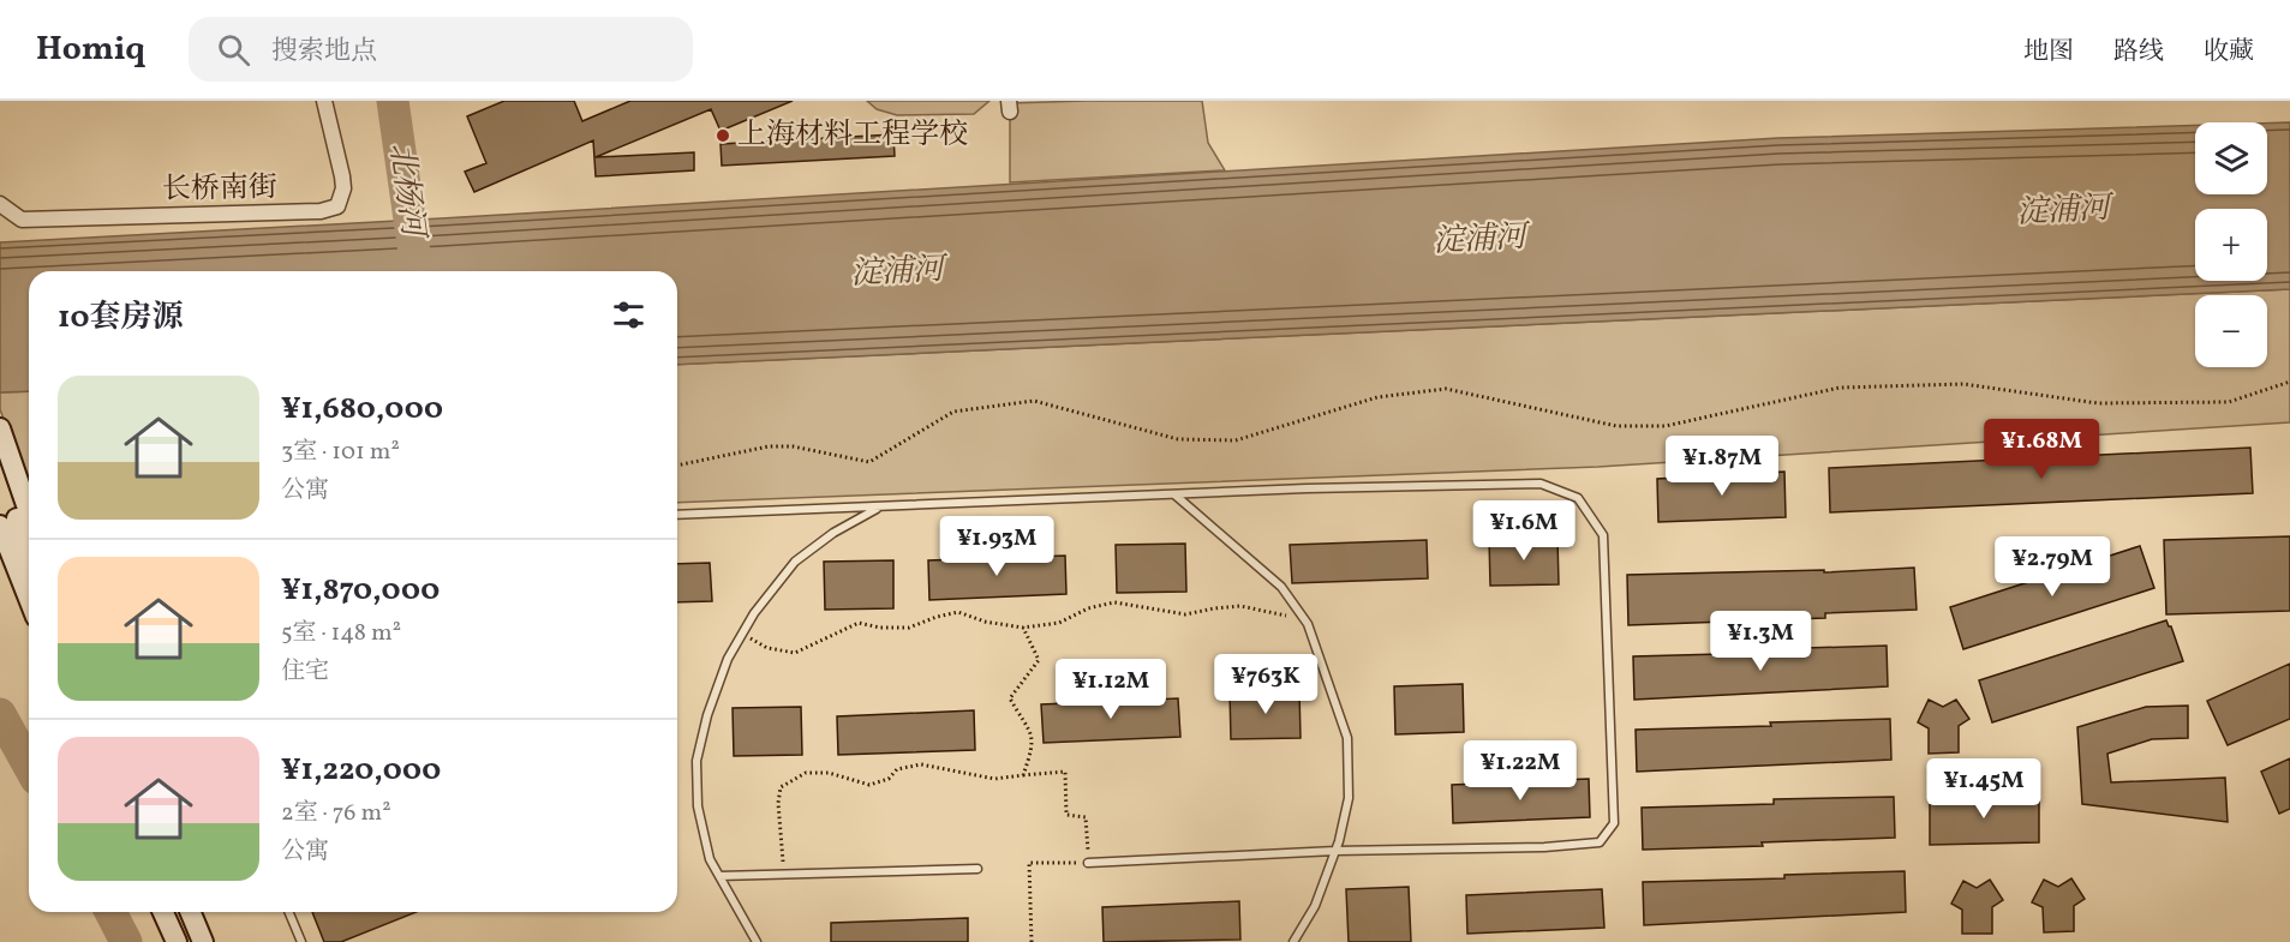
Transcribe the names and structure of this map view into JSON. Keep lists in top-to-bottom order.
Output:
{
  "streets": {
    "street": ["长桥南街"]
  },
  "water": ["北杨河", "淀浦河"],
  "places": ["上海材料工程学校"],
  "page": {
    "header": "Homiq",
    "search": "搜索地点",
    "nav": ["地图", "路线", "收藏"],
    "map_buttons": ["+", "−"],
    "heading": "10套房源",
    "list": [
      {
        "name": "¥1,680,000",
        "note": "3室 · 101 m² · 公寓"
      },
      {
        "name": "¥1,870,000",
        "note": "5室 · 148 m² · 住宅"
      },
      {
        "name": "¥1,220,000",
        "note": "2室 · 76 m² · 公寓"
      }
    ],
    "price": [
      "¥1.68M",
      "¥1.87M",
      "¥1.6M",
      "¥1.93M",
      "¥2.79M",
      "¥1.3M",
      "¥763K",
      "¥1.12M",
      "¥1.22M",
      "¥1.45M"
    ]
  }
}
